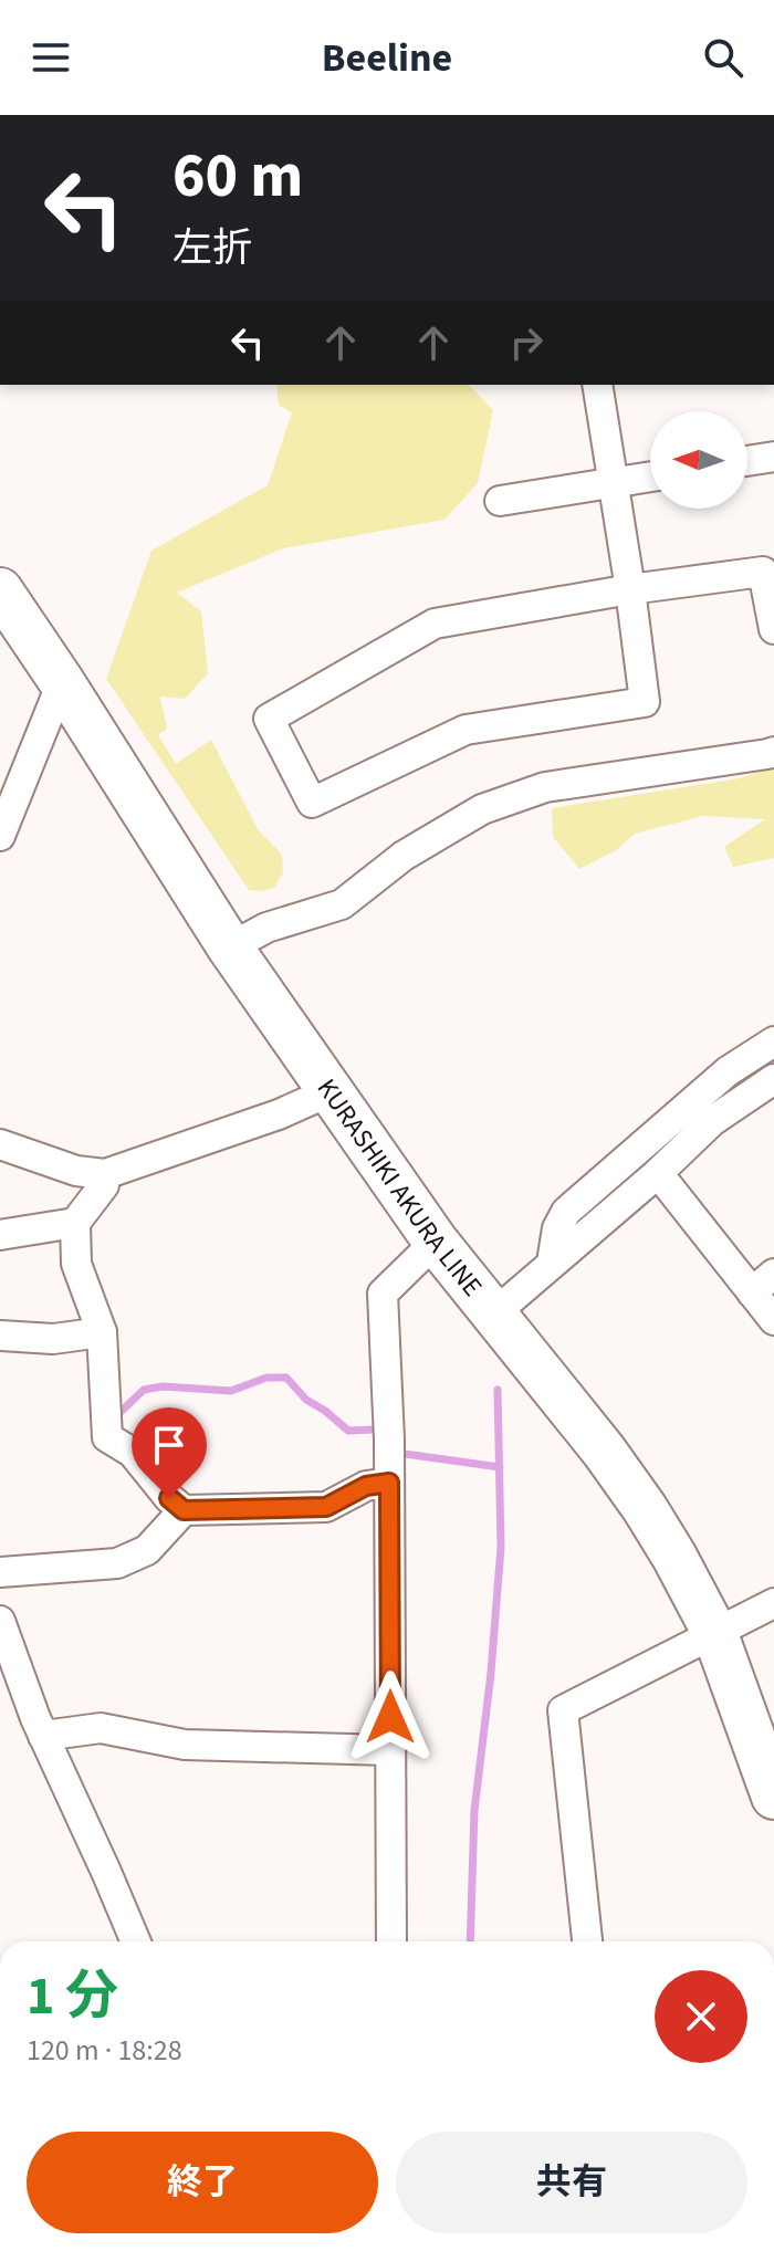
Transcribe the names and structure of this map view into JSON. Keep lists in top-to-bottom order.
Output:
{
  "streets": {
    "main road": ["KURASHIKI AKURA LINE"]
  },
  "north": "left",
  "page": {
    "header": "Beeline",
    "turn": ["60 m", "左折"],
    "heading": ["1 分", "120 m · 18:28"],
    "buttons": ["終了", "共有"]
  }
}
